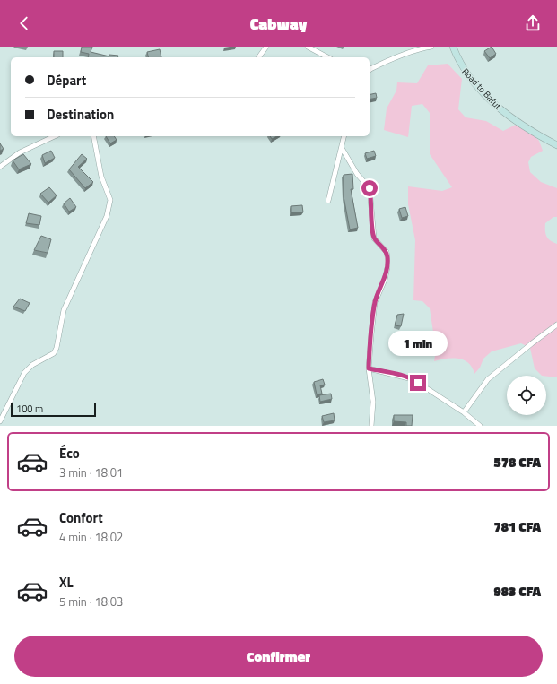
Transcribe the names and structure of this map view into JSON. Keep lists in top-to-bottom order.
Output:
{
  "streets": {
    "street": ["Road to Bafut"]
  },
  "scale_bar": "100 m",
  "page": {
    "header": "Cabway",
    "banner": ["Départ", "Destination"],
    "bubble": "1 min",
    "scale": "100 m",
    "list": [
      {
        "name": "Éco",
        "note": "3 min · 18:01",
        "value": "578 CFA"
      },
      {
        "name": "Confort",
        "note": "4 min · 18:02",
        "value": "781 CFA"
      },
      {
        "name": "XL",
        "note": "5 min · 18:03",
        "value": "983 CFA"
      }
    ],
    "buttons": "Confirmer"
  }
}
